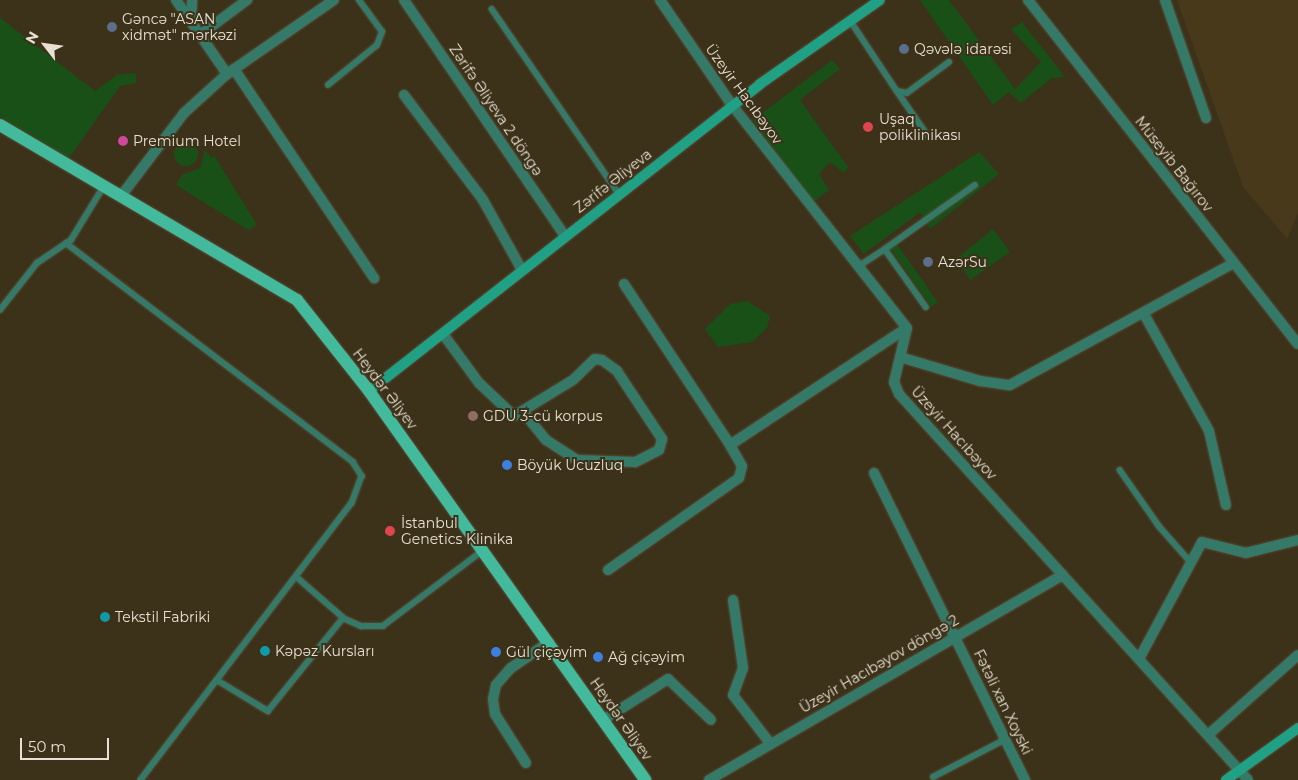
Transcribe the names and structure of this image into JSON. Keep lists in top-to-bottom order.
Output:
{
  "streets": {
    "main road": ["Heydər Əliyev"],
    "street": [
      "Üzeyir Hacıbəyov",
      "Zərifə Əliyeva 2 döngə",
      "Müseyib Bağırov",
      "Zərifə Əliyeva",
      "Üzeyir Hacıbəyov döngə 2",
      "Fətəli xan Xoyski"
    ]
  },
  "crossings": [
    ["Üzeyir Hacıbəyov", "Zərifə Əliyeva"],
    ["Üzeyir Hacıbəyov", "Üzeyir Hacıbəyov döngə 2"],
    ["Zərifə Əliyeva 2 döngə", "Zərifə Əliyeva"],
    ["Zərifə Əliyeva", "Heydər Əliyev"],
    ["Üzeyir Hacıbəyov döngə 2", "Fətəli xan Xoyski"]
  ],
  "places": [
    "Gəncə \"ASAN xidmət\" mərkəzi",
    "Qəvələ idarəsi",
    "Uşaq poliklinikası",
    "Premium Hotel",
    "AzərSu",
    "GDU 3-cü korpus",
    "Böyük Ucuzluq",
    "İstanbul Genetics Klinika",
    "Tekstil Fabriki",
    "Kəpəz Kursları",
    "Gül çiçəyim",
    "Ağ çiçəyim"
  ],
  "scale_bar": "50 m",
  "north": "top left"
}
